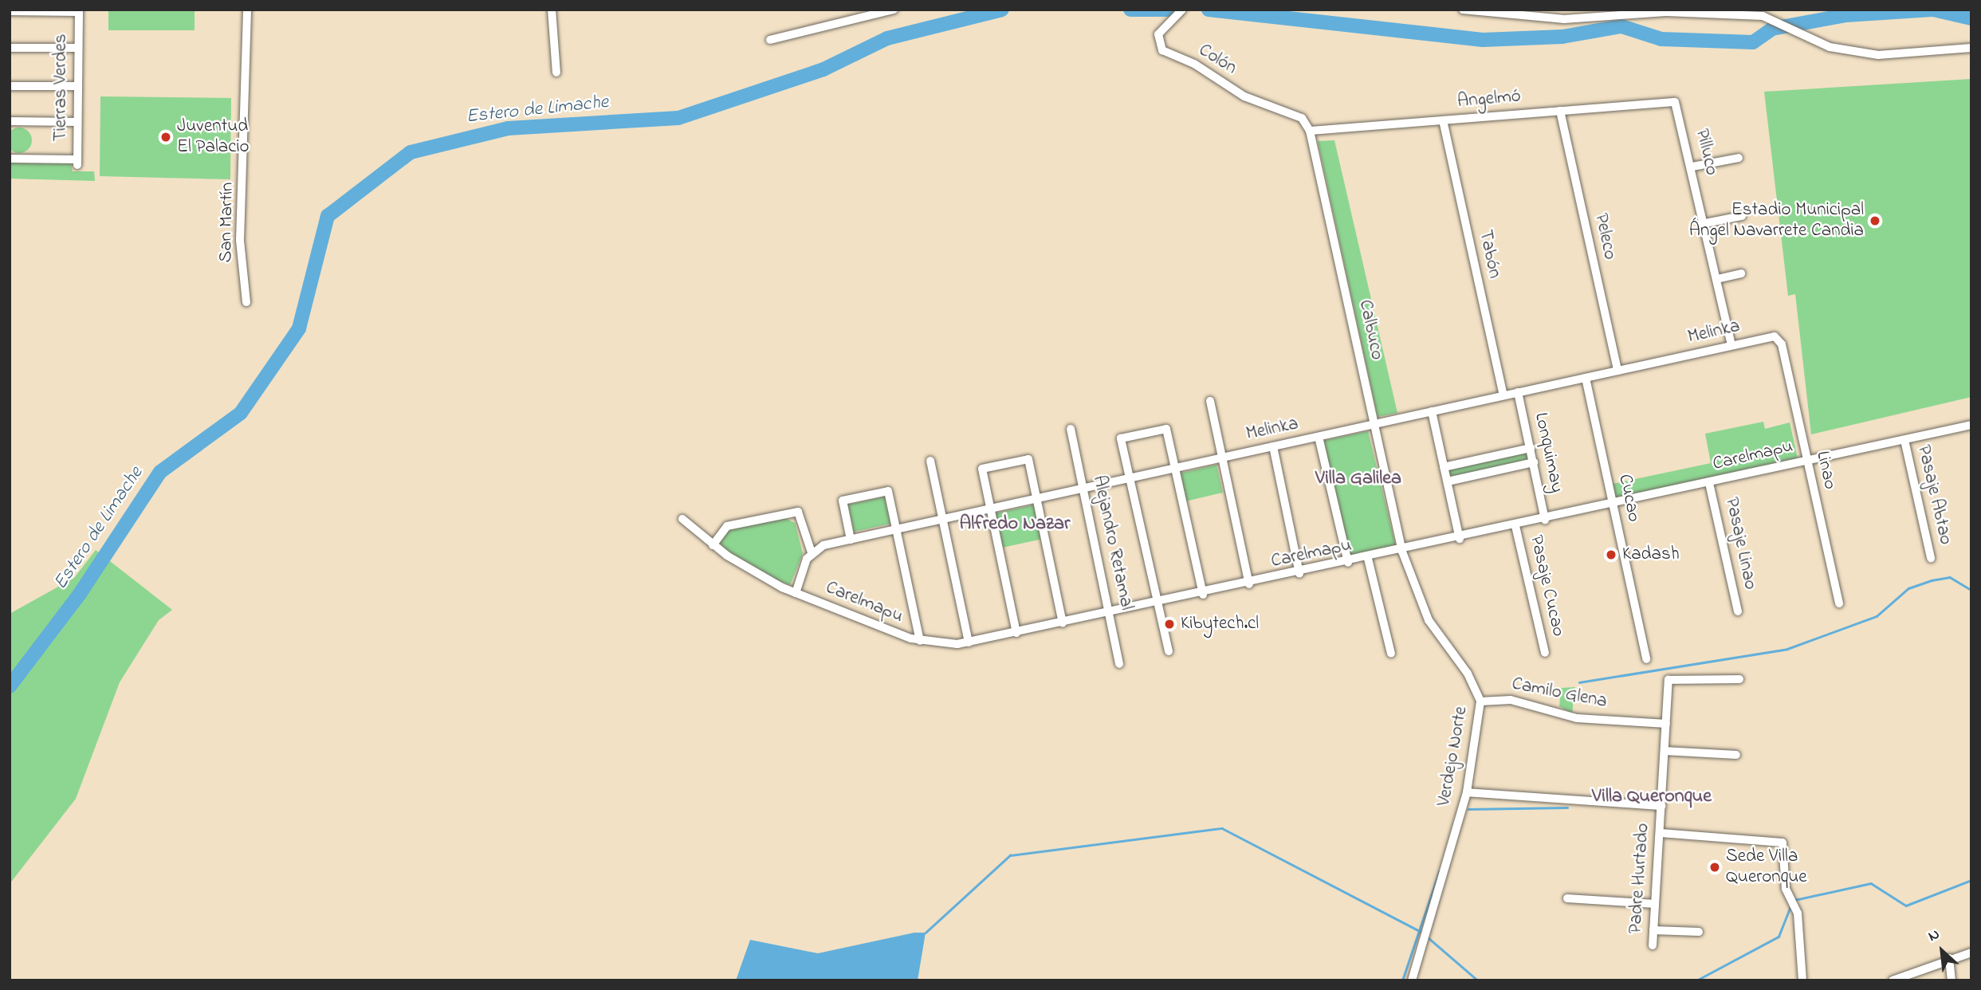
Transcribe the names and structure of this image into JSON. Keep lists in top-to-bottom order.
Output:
{
  "streets": {
    "street": [
      "Colón",
      "Tierras Verdes",
      "Angelmó",
      "Pilluco",
      "San Martín",
      "Peleco",
      "Tabón",
      "Calbuco",
      "Melinka",
      "Lonquimay",
      "Carelmapu",
      "Linao",
      "Pasaje Abtao",
      "Cucao",
      "Alejandro Retamal",
      "Pasaje Linao",
      "Pasaje Cucao",
      "Camilo Glena",
      "Verdejo Norte",
      "Padre Hurtado"
    ]
  },
  "crossings": [
    ["Colón", "Calbuco"],
    ["Angelmó", "Pilluco"],
    ["Angelmó", "Peleco"],
    ["Angelmó", "Tabón"],
    ["Angelmó", "Calbuco"],
    ["Pilluco", "Melinka"],
    ["Peleco", "Melinka"],
    ["Tabón", "Melinka"],
    ["Calbuco", "Melinka"],
    ["Calbuco", "Carelmapu"],
    ["Calbuco", "Verdejo Norte"],
    ["Melinka", "Lonquimay"],
    ["Melinka", "Linao"],
    ["Melinka", "Cucao"],
    ["Melinka", "Alejandro Retamal"],
    ["Lonquimay", "Carelmapu"],
    ["Carelmapu", "Linao"],
    ["Carelmapu", "Pasaje Abtao"],
    ["Carelmapu", "Cucao"],
    ["Carelmapu", "Alejandro Retamal"],
    ["Carelmapu", "Pasaje Linao"],
    ["Carelmapu", "Pasaje Cucao"],
    ["Carelmapu", "Verdejo Norte"],
    ["Camilo Glena", "Verdejo Norte"],
    ["Camilo Glena", "Padre Hurtado"]
  ],
  "districts": ["Villa Galilea", "Alfredo Nazar", "Villa Queronque"],
  "water": ["Estero de Limache"],
  "places": [
    "Juventud El Palacio",
    "Estadio Municipal Ángel Navarrete Candia",
    "Kadash",
    "Kibytech.cl",
    "Sede Villa Queronque"
  ],
  "north": "top left"
}
